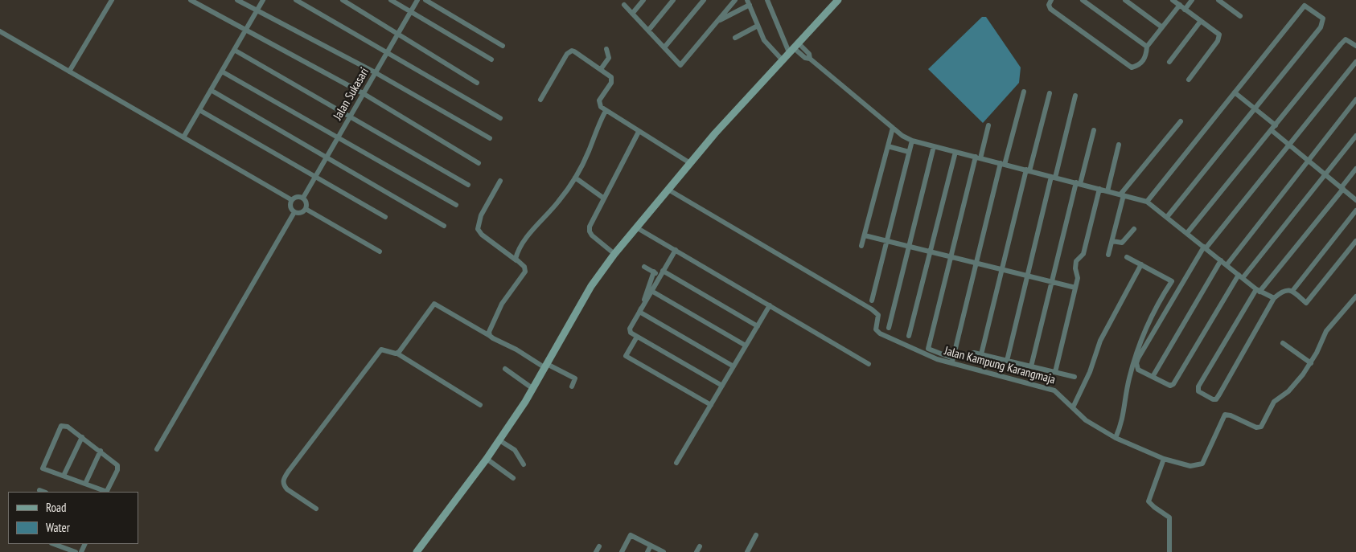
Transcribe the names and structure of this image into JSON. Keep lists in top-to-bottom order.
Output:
{
  "streets": {
    "street": ["Jalan Sukasari", "Jalan Kampung Karangmaja"]
  },
  "legend": ["Road", "Water"]
}
